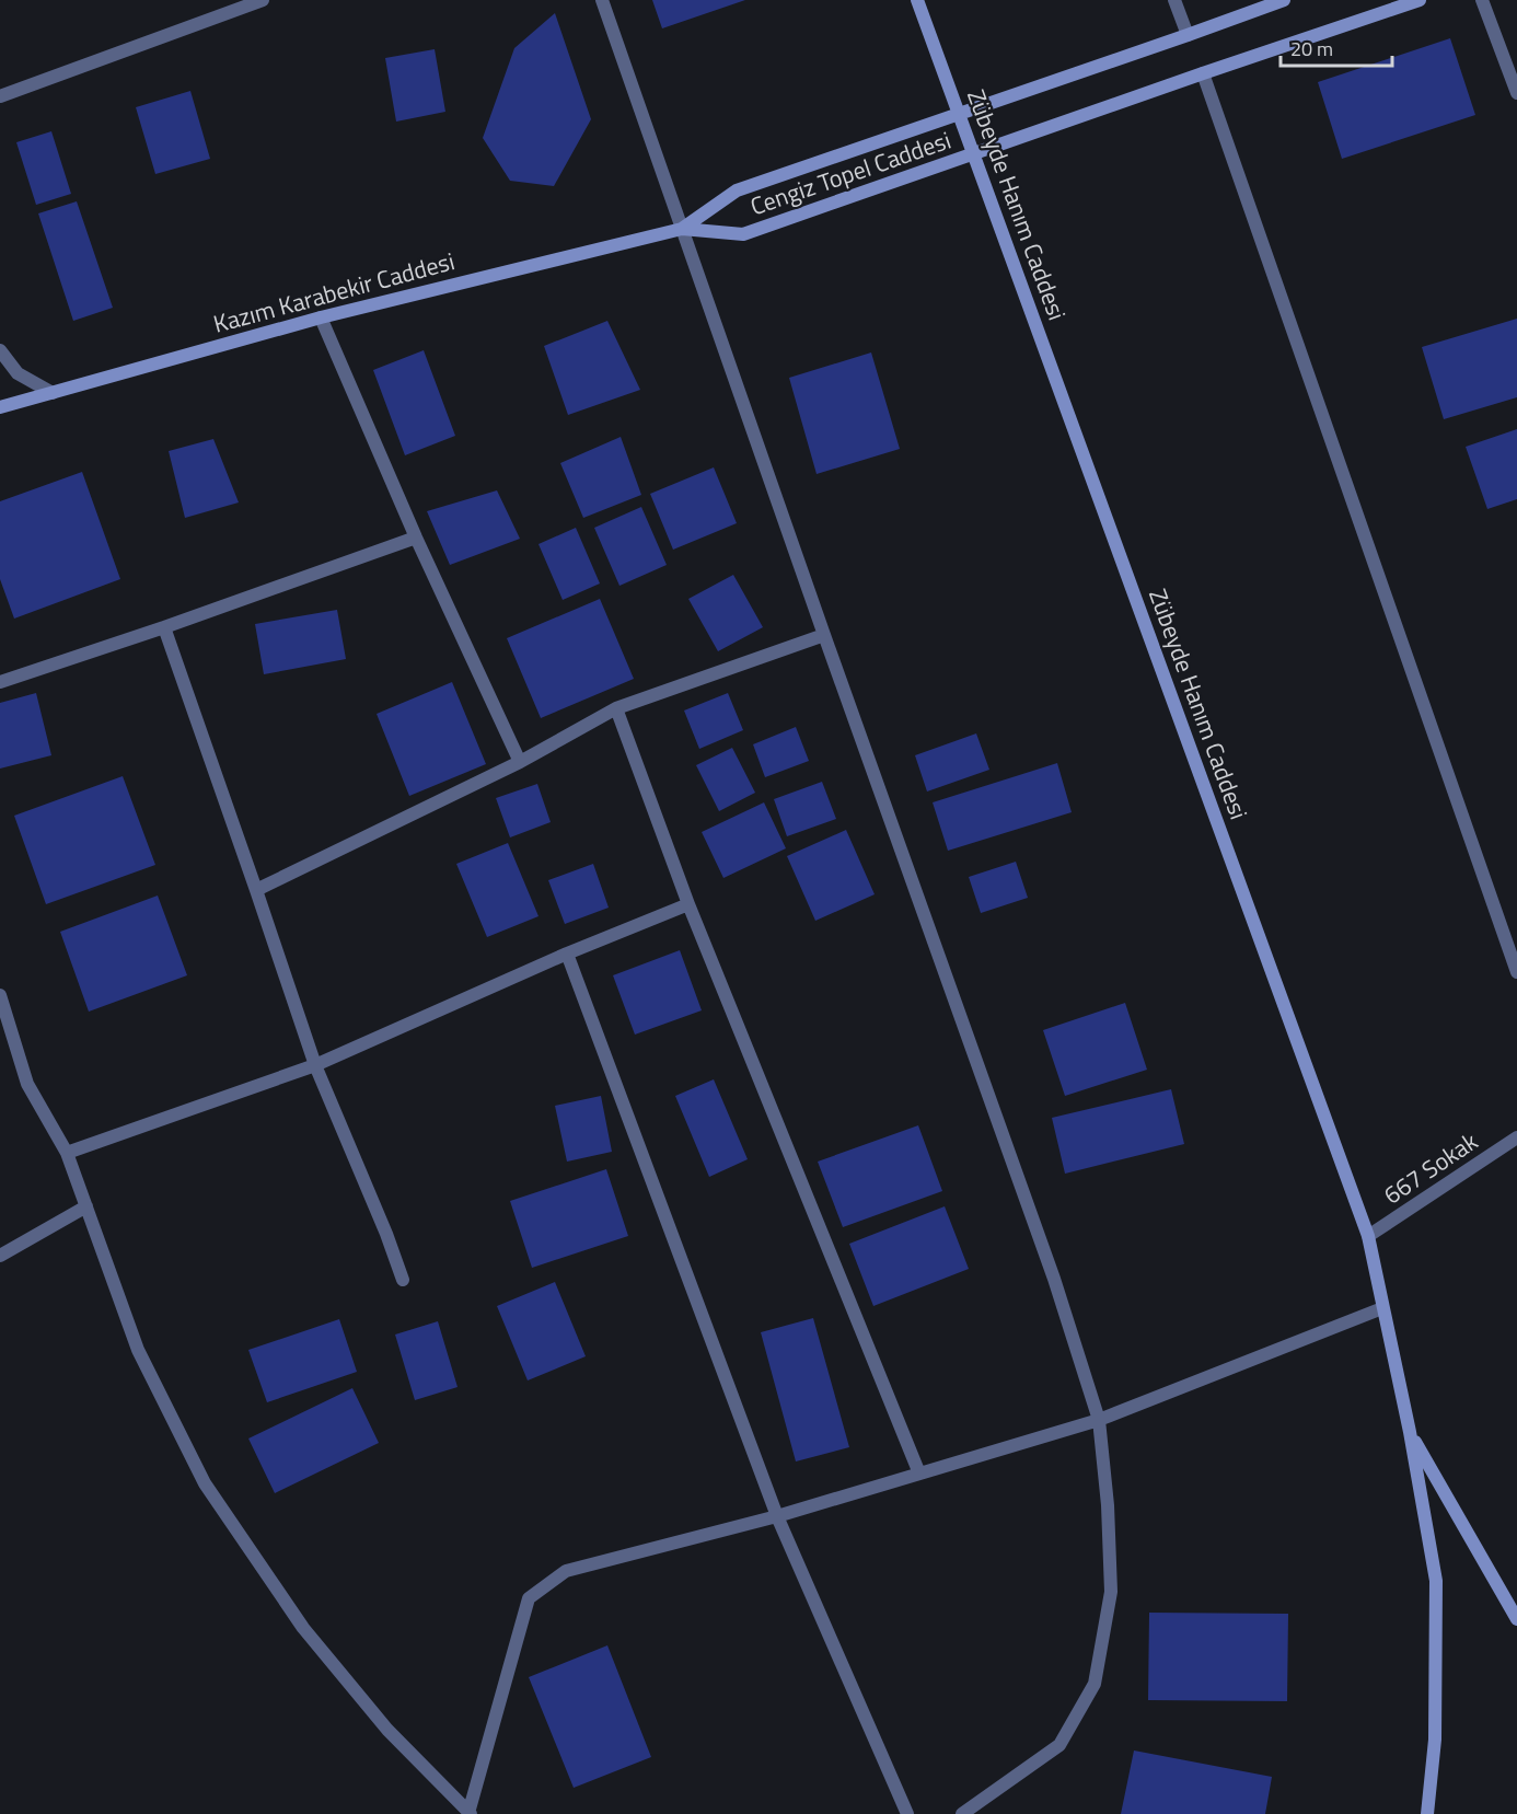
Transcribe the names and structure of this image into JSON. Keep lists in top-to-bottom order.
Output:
{
  "streets": {
    "street": [
      "Cengiz Topel Caddesi",
      "Zübeyde Hanım Caddesi",
      "Kazım Karabekir Caddesi",
      "667 Sokak"
    ]
  },
  "crossings": [
    ["Cengiz Topel Caddesi", "Zübeyde Hanım Caddesi"],
    ["Cengiz Topel Caddesi", "Kazım Karabekir Caddesi"],
    ["Zübeyde Hanım Caddesi", "667 Sokak"]
  ],
  "scale_bar": "20 m"
}
